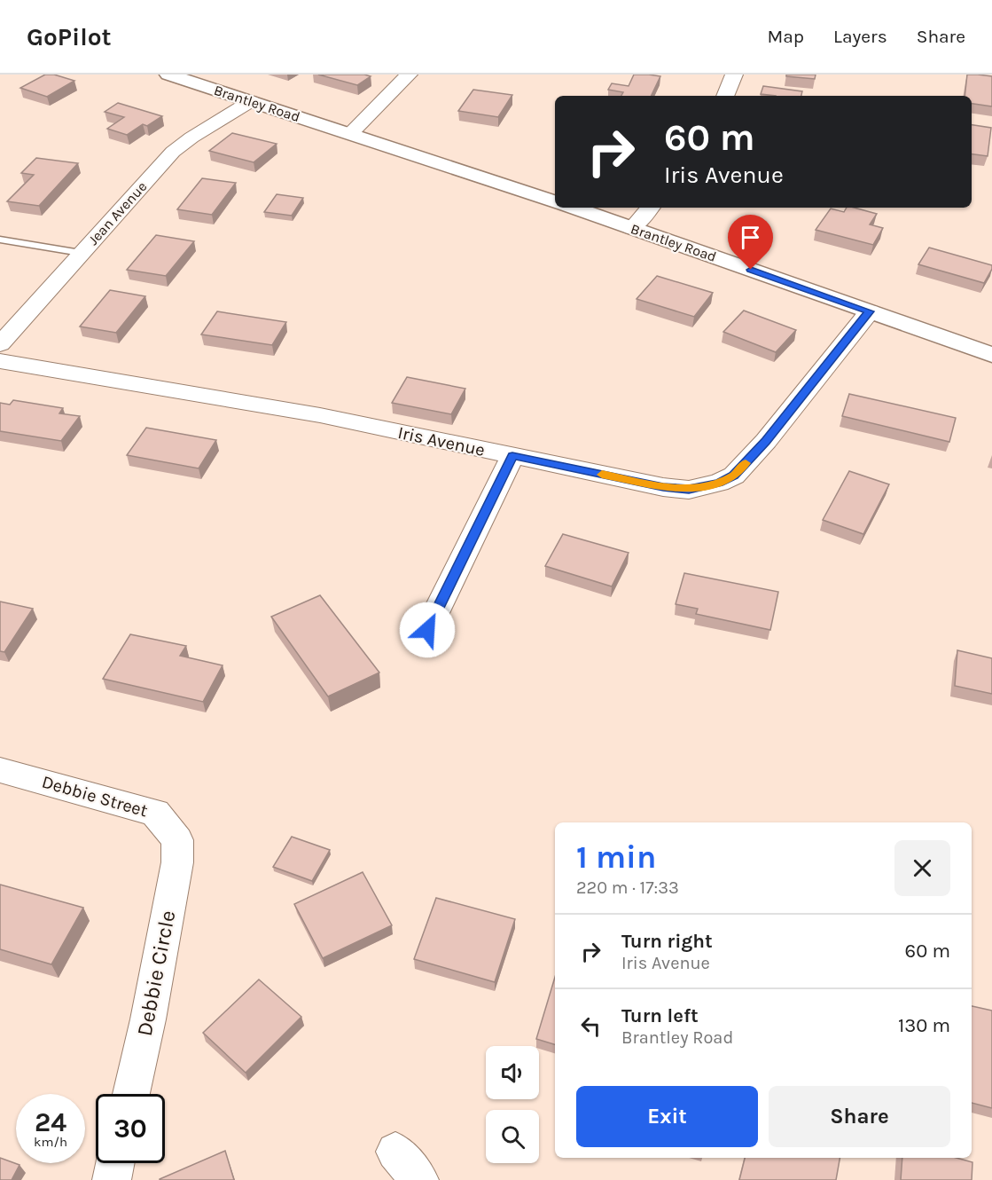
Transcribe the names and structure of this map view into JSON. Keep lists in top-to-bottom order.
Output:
{
  "streets": {
    "street": [
      "Brantley Road",
      "Jean Avenue",
      "Iris Avenue",
      "Debbie Street",
      "Debbie Circle"
    ]
  },
  "crossings": [
    ["Brantley Road", "Jean Avenue"],
    ["Brantley Road", "Iris Avenue"],
    ["Debbie Street", "Debbie Circle"]
  ],
  "page": {
    "header": "GoPilot",
    "nav": ["Map", "Layers", "Share"],
    "turn": ["60 m", "Iris Avenue"],
    "heading": ["1 min", "220 m · 17:33"],
    "list": [
      {
        "name": "Turn right",
        "note": "Iris Avenue",
        "value": "60 m"
      },
      {
        "name": "Turn left",
        "note": "Brantley Road",
        "value": "130 m"
      }
    ],
    "buttons": ["Exit", "Share"],
    "speed": "24 km/h",
    "limit": "30"
  }
}
